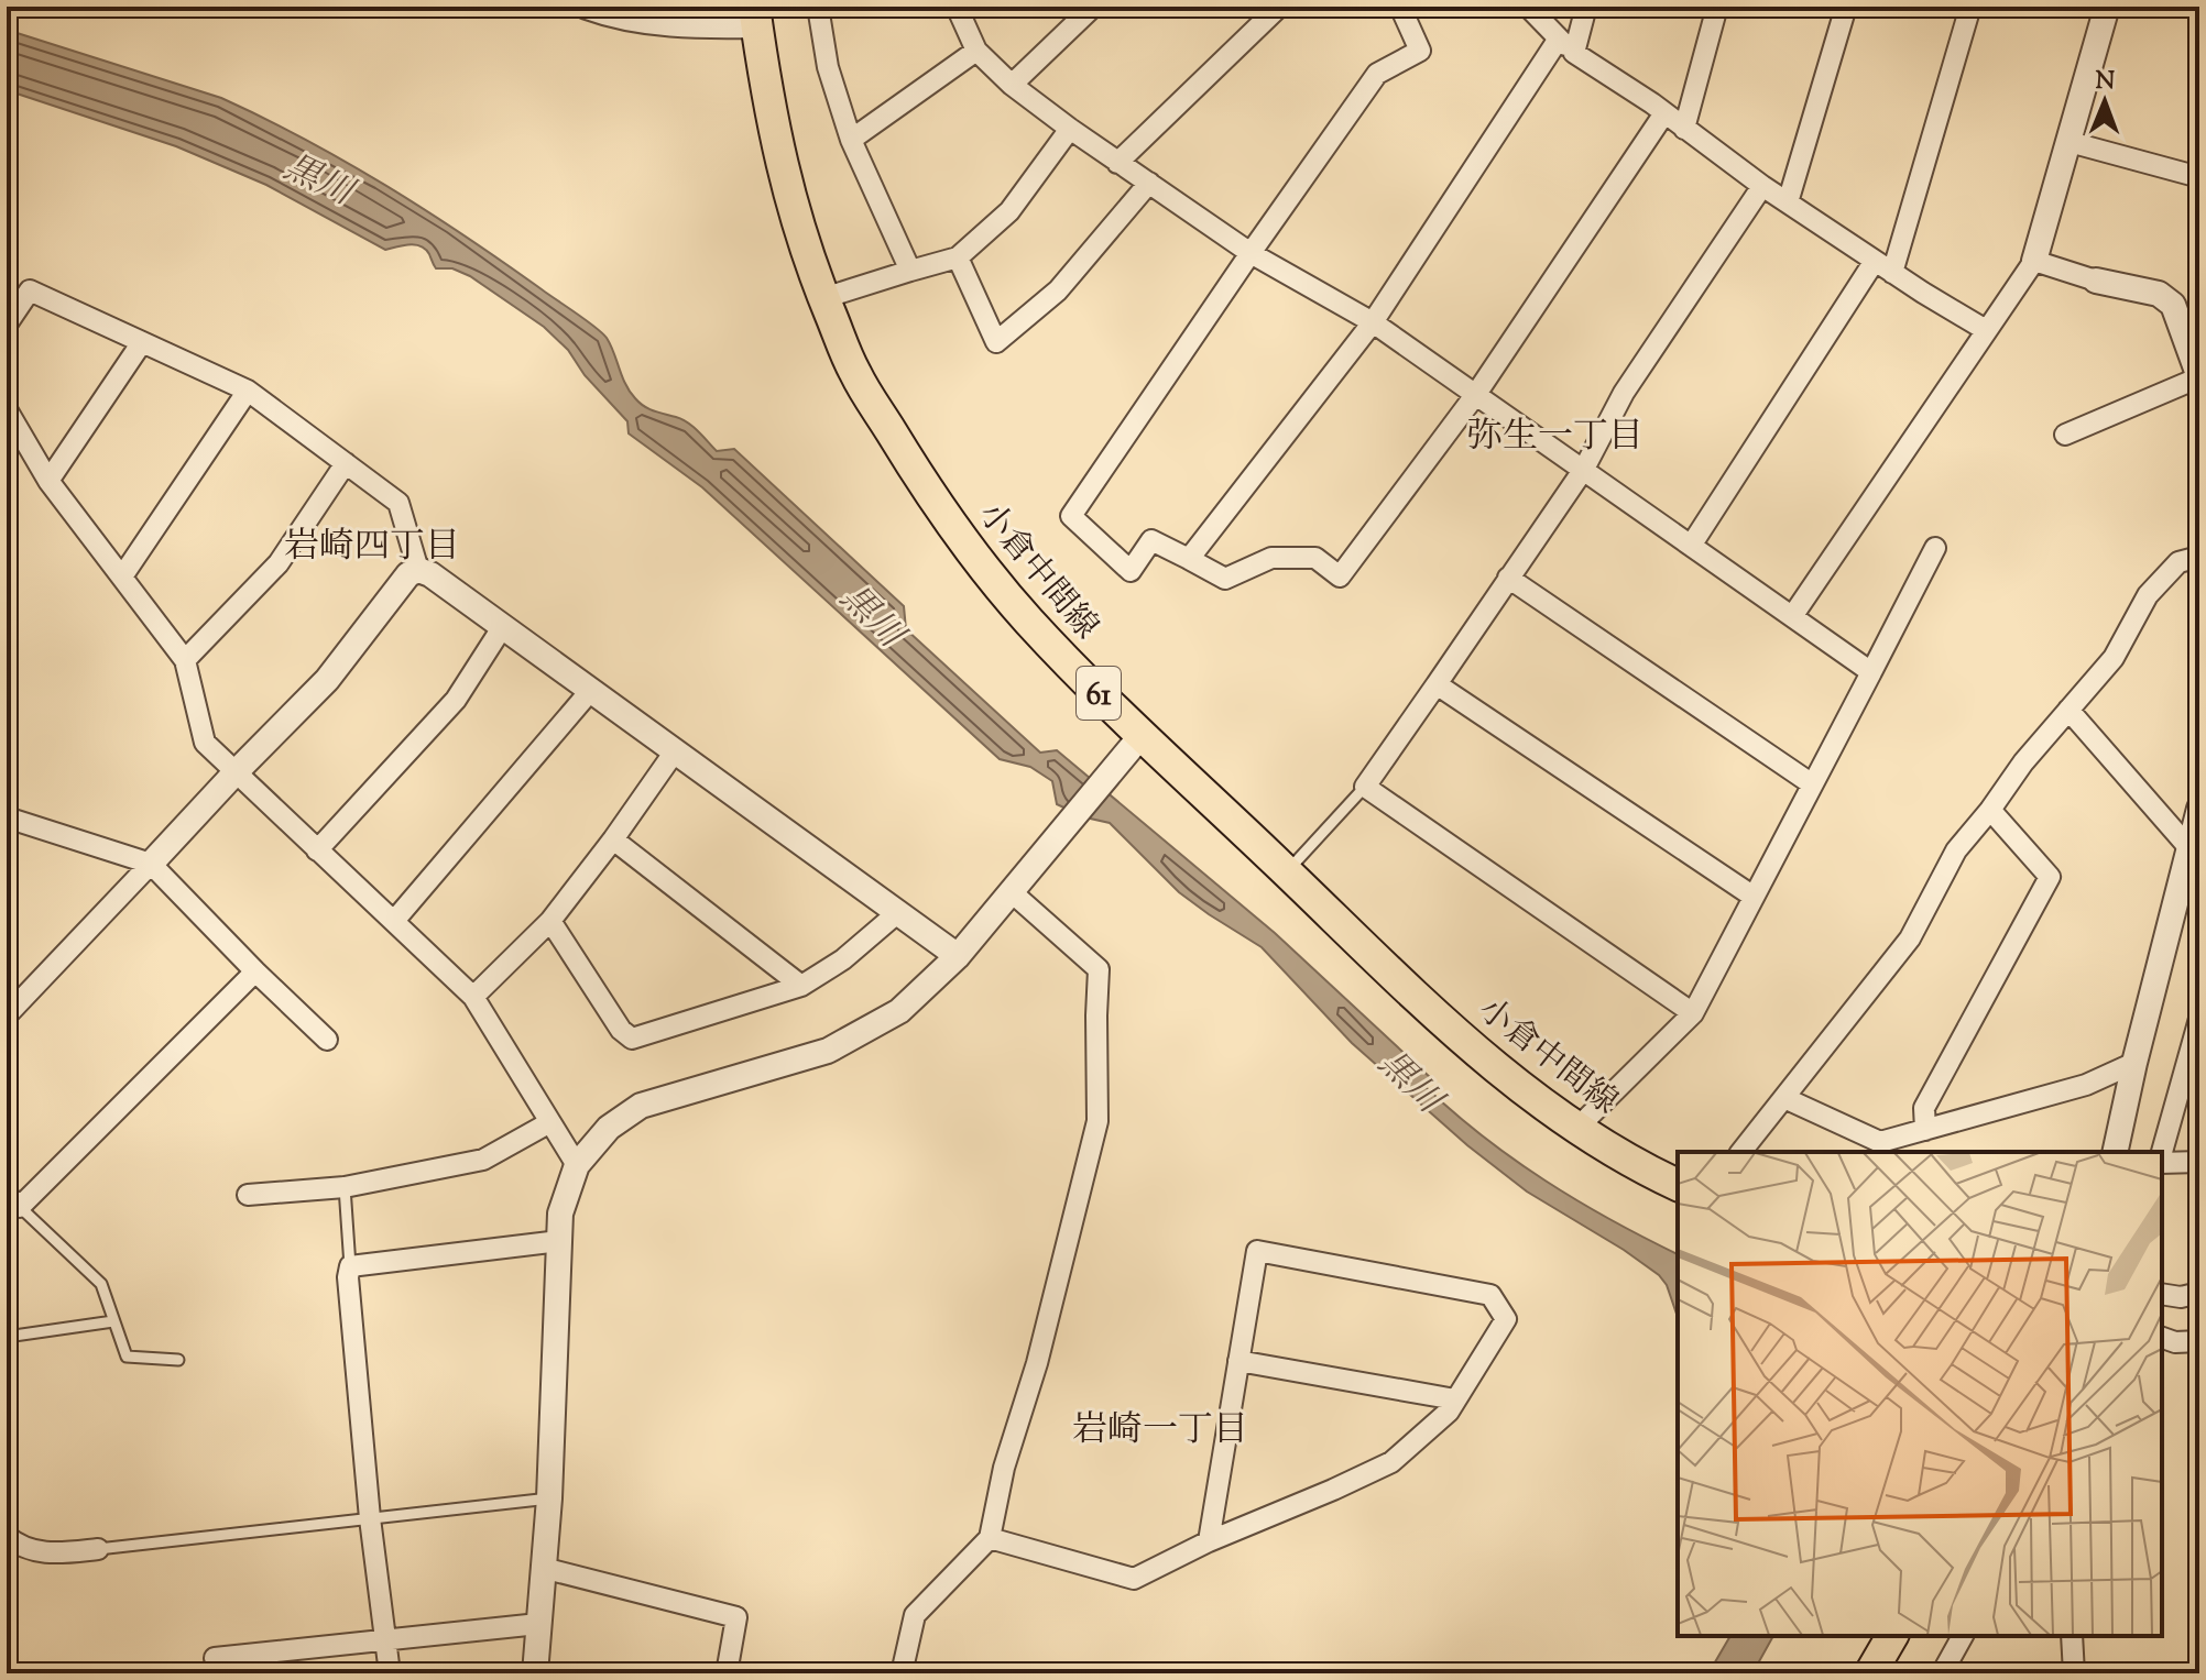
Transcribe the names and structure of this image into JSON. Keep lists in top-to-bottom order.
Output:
{
  "streets": {
    "main road": ["小倉中間線", "61"]
  },
  "districts": ["弥生一丁目", "岩崎四丁目", "岩崎一丁目"],
  "water": ["黒川"],
  "north": "top"
}
